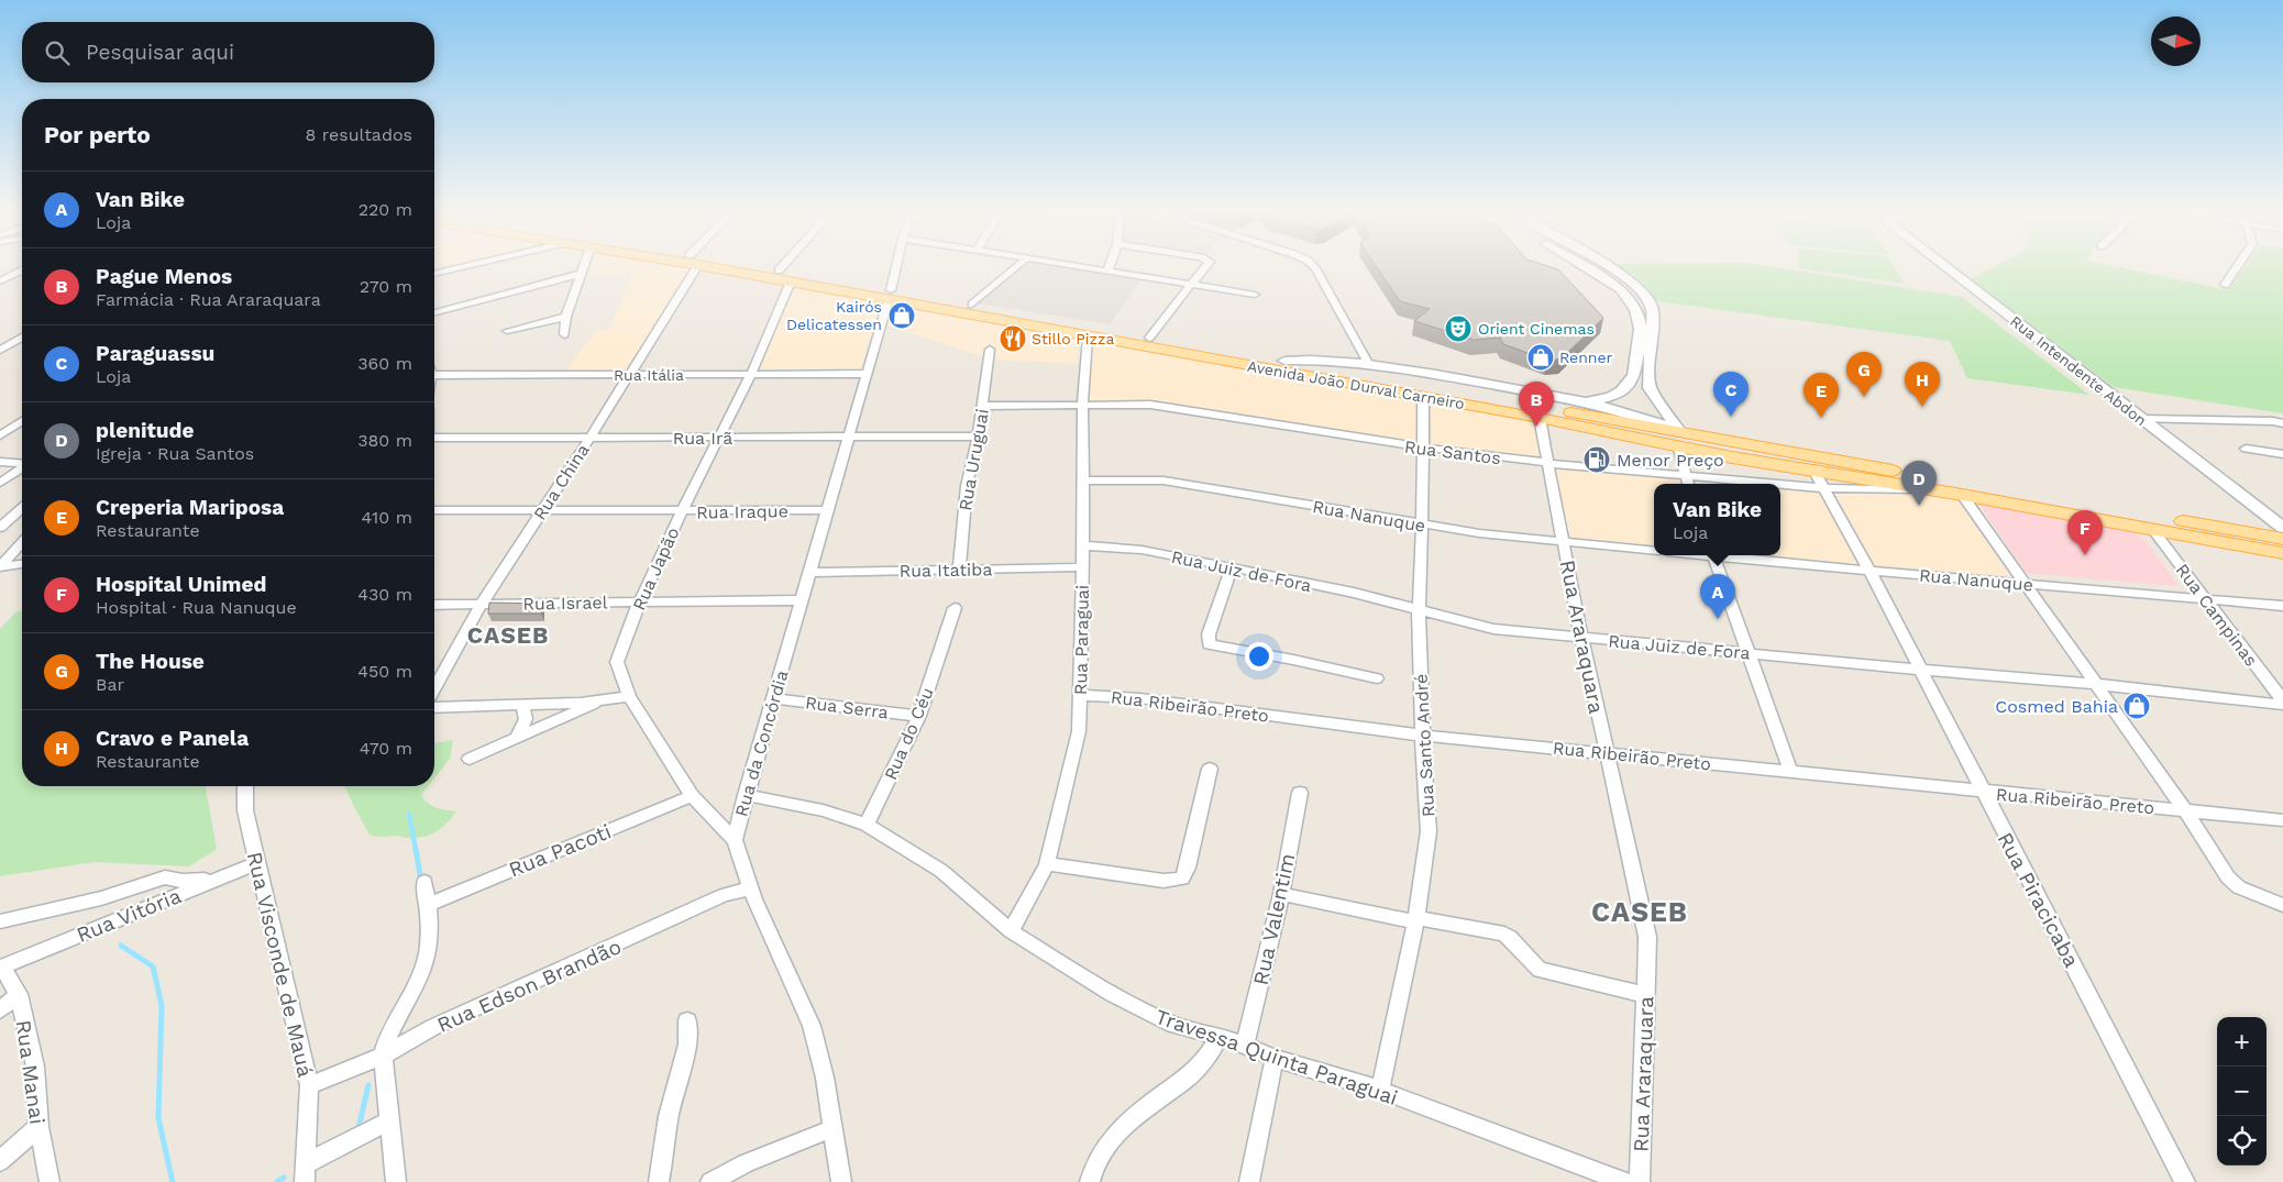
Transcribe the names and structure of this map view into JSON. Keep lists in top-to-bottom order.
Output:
{
  "streets": {
    "main road": ["Avenida João Durval Carneiro"],
    "street": [
      "Rua Intendente Abdon",
      "Rua Itália",
      "Rua Irã",
      "Rua Santos",
      "Rua Uruguai",
      "Rua China",
      "Rua Iraque",
      "Rua Nanuque",
      "Rua Japão",
      "Rua Itatiba",
      "Rua Juiz de Fora",
      "Rua Israel",
      "Rua Campinas",
      "Rua Araraquara",
      "Rua Paraguai",
      "Rua Ribeirão Preto",
      "Rua Serra",
      "Rua do Céu",
      "Rua da Concórdia",
      "Rua Santo André",
      "Rua Pacoti",
      "Rua Piracicaba",
      "Rua Vitória",
      "Rua Valentim",
      "Rua Visconde de Mauá",
      "Rua Edson Brandão",
      "Travessa Quinta Paraguai",
      "Rua Manai"
    ]
  },
  "crossings": [
    ["Rua Itália", "Rua China"],
    ["Rua Itália", "Rua Japão"],
    ["Rua Itália", "Rua da Concórdia"],
    ["Avenida João Durval Carneiro", "Rua Santos"],
    ["Avenida João Durval Carneiro", "Rua Japão"],
    ["Avenida João Durval Carneiro", "Rua Campinas"],
    ["Avenida João Durval Carneiro", "Rua Araraquara"],
    ["Avenida João Durval Carneiro", "Rua Paraguai"],
    ["Avenida João Durval Carneiro", "Rua da Concórdia"],
    ["Avenida João Durval Carneiro", "Rua Santo André"],
    ["Avenida João Durval Carneiro", "Rua Piracicaba"],
    ["Rua Irã", "Rua Uruguai"],
    ["Rua Irã", "Rua China"],
    ["Rua Irã", "Rua Japão"],
    ["Rua Irã", "Rua da Concórdia"],
    ["Rua Santos", "Rua Uruguai"],
    ["Rua Santos", "Rua Araraquara"],
    ["Rua Santos", "Rua Paraguai"],
    ["Rua Santos", "Rua Santo André"],
    ["Rua Santos", "Rua Piracicaba"],
    ["Rua Uruguai", "Rua Itatiba"],
    ["Rua China", "Rua Iraque"],
    ["Rua China", "Rua Israel"],
    ["Rua Iraque", "Rua Japão"],
    ["Rua Iraque", "Rua da Concórdia"],
    ["Rua Nanuque", "Rua Campinas"],
    ["Rua Nanuque", "Rua Araraquara"],
    ["Rua Nanuque", "Rua Paraguai"],
    ["Rua Nanuque", "Rua Santo André"],
    ["Rua Nanuque", "Rua Piracicaba"],
    ["Rua Japão", "Rua Israel"],
    ["Rua Japão", "Rua da Concórdia"],
    ["Rua Japão", "Rua Pacoti"],
    ["Rua Itatiba", "Rua Paraguai"],
    ["Rua Itatiba", "Rua da Concórdia"],
    ["Rua Juiz de Fora", "Rua Araraquara"],
    ["Rua Juiz de Fora", "Rua Paraguai"],
    ["Rua Juiz de Fora", "Rua Santo André"],
    ["Rua Juiz de Fora", "Rua Piracicaba"],
    ["Rua Israel", "Rua da Concórdia"],
    ["Rua Araraquara", "Rua Ribeirão Preto"],
    ["Rua Paraguai", "Rua Ribeirão Preto"],
    ["Rua Paraguai", "Travessa Quinta Paraguai"],
    ["Rua Ribeirão Preto", "Rua Santo André"],
    ["Rua Ribeirão Preto", "Rua Piracicaba"],
    ["Rua Serra", "Rua do Céu"],
    ["Rua Serra", "Rua da Concórdia"],
    ["Rua do Céu", "Travessa Quinta Paraguai"],
    ["Rua da Concórdia", "Rua Edson Brandão"],
    ["Rua da Concórdia", "Travessa Quinta Paraguai"],
    ["Rua Santo André", "Travessa Quinta Paraguai"],
    ["Rua Vitória", "Rua Visconde de Mauá"],
    ["Rua Vitória", "Rua Manai"],
    ["Rua Valentim", "Travessa Quinta Paraguai"],
    ["Rua Visconde de Mauá", "Rua Edson Brandão"]
  ],
  "districts": ["CASEB", "CASEB"],
  "places": {
    "shop": ["Kairós Delicatessen", "Renner", "Cosmed Bahia"],
    "theatre": ["Orient Cinemas"],
    "restaurant": ["Stillo Pizza"],
    "fuel station": ["Menor Preço"]
  },
  "north": "right",
  "page": {
    "search": "Pesquisar aqui",
    "heading": ["Por perto", "8 resultados"],
    "list": [
      {
        "mark": "A",
        "name": "Van Bike",
        "note": "Loja",
        "value": "220 m"
      },
      {
        "mark": "B",
        "name": "Pague Menos",
        "note": "Farmácia · Rua Araraquara",
        "value": "270 m"
      },
      {
        "mark": "C",
        "name": "Paraguassu",
        "note": "Loja",
        "value": "360 m"
      },
      {
        "mark": "D",
        "name": "plenitude",
        "note": "Igreja · Rua Santos",
        "value": "380 m"
      },
      {
        "mark": "E",
        "name": "Creperia Mariposa",
        "note": "Restaurante",
        "value": "410 m"
      },
      {
        "mark": "F",
        "name": "Hospital Unimed",
        "note": "Hospital · Rua Nanuque",
        "value": "430 m"
      },
      {
        "mark": "G",
        "name": "The House",
        "note": "Bar",
        "value": "450 m"
      },
      {
        "mark": "H",
        "name": "Cravo e Panela",
        "note": "Restaurante",
        "value": "470 m"
      }
    ],
    "pins": [
      "G",
      "H",
      "C",
      "E",
      "B",
      "D",
      "F",
      "A"
    ],
    "popup": ["Van Bike", "Loja"],
    "map_buttons": ["+", "−"]
  }
}
